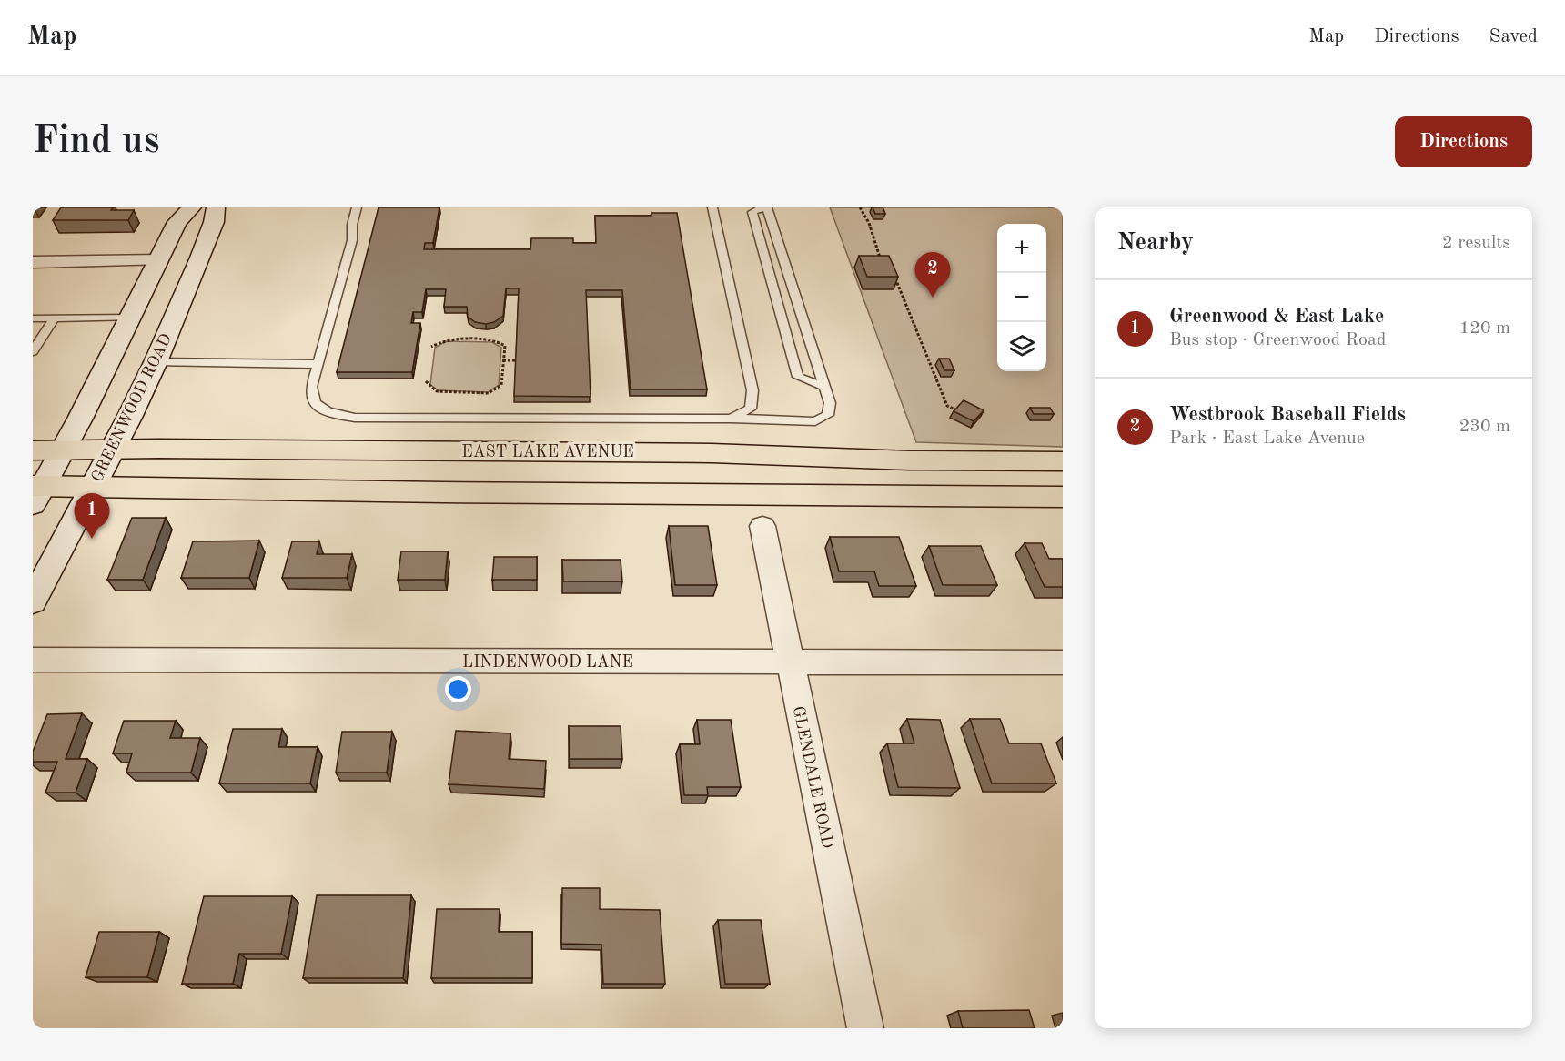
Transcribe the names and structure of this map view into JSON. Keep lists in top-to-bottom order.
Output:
{
  "streets": {
    "main road": ["GREENWOOD ROAD", "EAST LAKE AVENUE"],
    "street": ["LINDENWOOD LANE", "GLENDALE ROAD"]
  },
  "crossings": [
    ["GREENWOOD ROAD", "EAST LAKE AVENUE"],
    ["LINDENWOOD LANE", "GLENDALE ROAD"]
  ],
  "page": {
    "header": "Map",
    "nav": ["Map", "Directions", "Saved"],
    "buttons": "Directions",
    "title": "Find us",
    "heading": ["Nearby", "2 results"],
    "map_buttons": ["+", "−"],
    "pins": ["2", "1"],
    "list": [
      {
        "mark": "1",
        "name": "Greenwood & East Lake",
        "note": "Bus stop · Greenwood Road",
        "value": "120 m"
      },
      {
        "mark": "2",
        "name": "Westbrook Baseball Fields",
        "note": "Park · East Lake Avenue",
        "value": "230 m"
      }
    ]
  }
}
